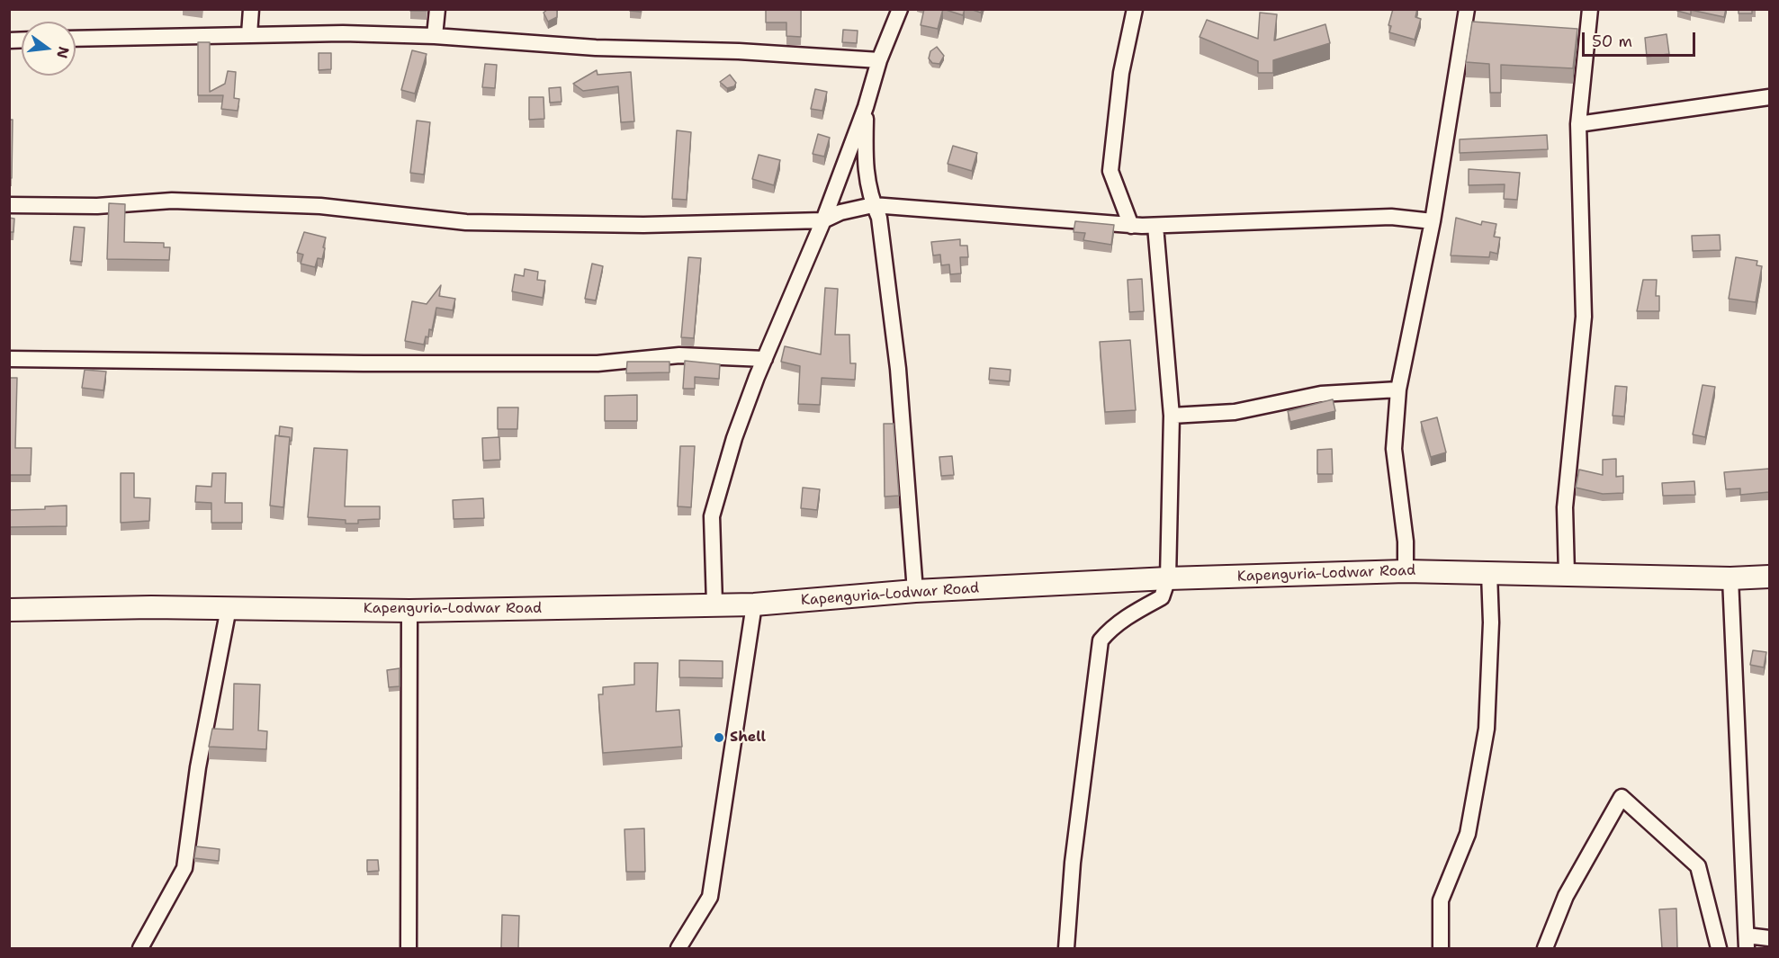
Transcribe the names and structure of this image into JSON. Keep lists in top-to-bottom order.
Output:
{
  "streets": {
    "highway": ["Kapenguria-Lodwar Road"]
  },
  "places": ["Shell"],
  "scale_bar": "50 m",
  "north": "right"
}
